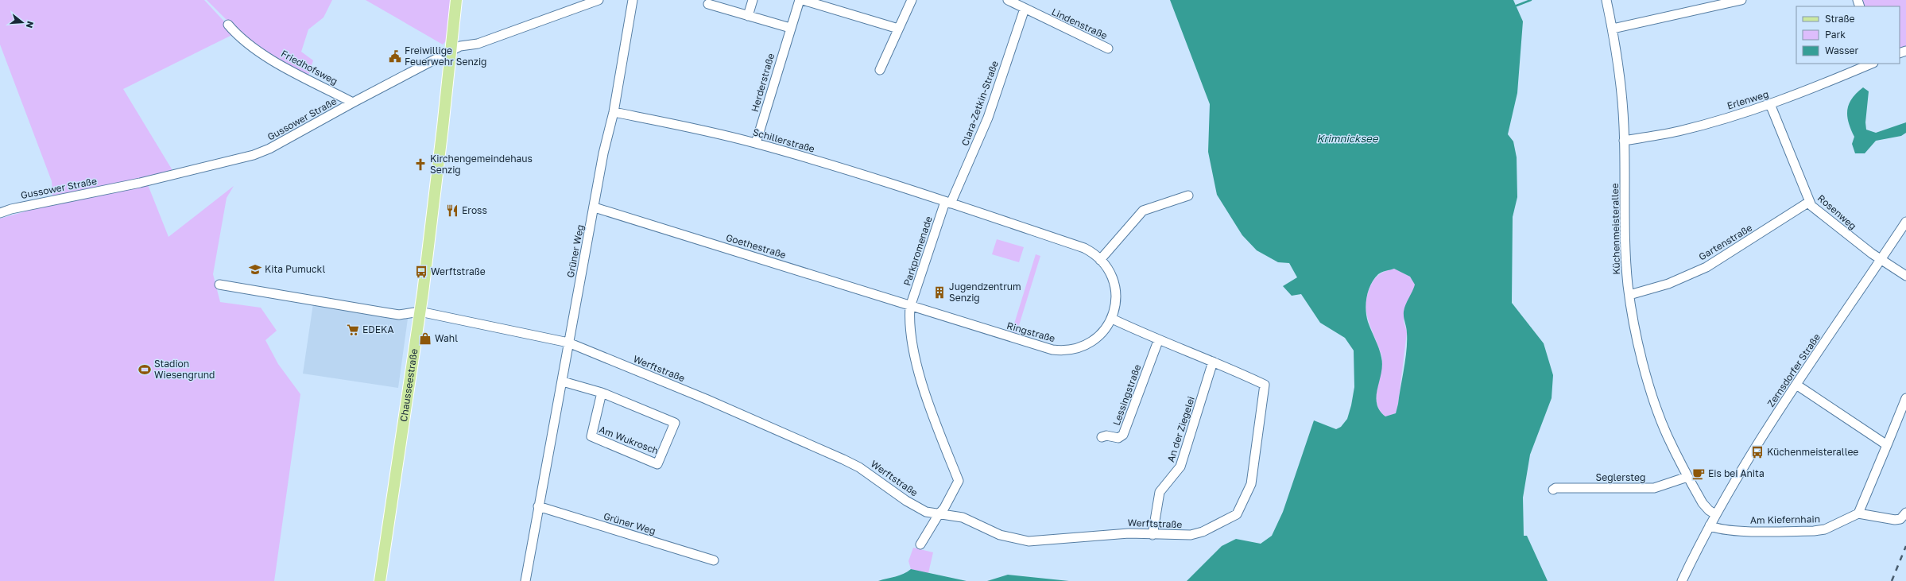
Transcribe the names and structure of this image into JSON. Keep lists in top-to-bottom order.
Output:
{
  "streets": {
    "main road": ["Chausseestraße"],
    "street": [
      "Lindenstraße",
      "Friedhofsweg",
      "Herderstraße",
      "Erlenweg",
      "Clara-Zetkin-Straße",
      "Gussower Straße",
      "Schillerstraße",
      "Rosenweg",
      "Küchenmeisterallee",
      "Gartenstraße",
      "Goethestraße",
      "Grüner Weg",
      "Parkpromenade",
      "Ringstraße",
      "Werftstraße",
      "Zernsdorfer Straße",
      "Lessingstraße",
      "An der Ziegelei",
      "Am Wukrosch",
      "Seglersteg",
      "Am Kiefernhain"
    ]
  },
  "crossings": [
    ["Lindenstraße", "Clara-Zetkin-Straße"],
    ["Friedhofsweg", "Gussower Straße"],
    ["Herderstraße", "Schillerstraße"],
    ["Erlenweg", "Rosenweg"],
    ["Erlenweg", "Küchenmeisterallee"],
    ["Clara-Zetkin-Straße", "Schillerstraße"],
    ["Clara-Zetkin-Straße", "Parkpromenade"],
    ["Clara-Zetkin-Straße", "Ringstraße"],
    ["Gussower Straße", "Chausseestraße"],
    ["Schillerstraße", "Grüner Weg"],
    ["Schillerstraße", "Parkpromenade"],
    ["Schillerstraße", "Ringstraße"],
    ["Rosenweg", "Gartenstraße"],
    ["Rosenweg", "Zernsdorfer Straße"],
    ["Küchenmeisterallee", "Gartenstraße"],
    ["Küchenmeisterallee", "Zernsdorfer Straße"],
    ["Küchenmeisterallee", "Seglersteg"],
    ["Goethestraße", "Grüner Weg"],
    ["Goethestraße", "Parkpromenade"],
    ["Goethestraße", "Ringstraße"],
    ["Grüner Weg", "Werftstraße"],
    ["Grüner Weg", "Am Wukrosch"],
    ["Parkpromenade", "Ringstraße"],
    ["Werftstraße", "Chausseestraße"],
    ["Werftstraße", "An der Ziegelei"],
    ["Zernsdorfer Straße", "Am Kiefernhain"]
  ],
  "water": ["Krimnicksee"],
  "places": {
    "public building": ["Freiwillige Feuerwehr Senzig"],
    "church": ["Kirchengemeindehaus Senzig"],
    "restaurant": ["Eross"],
    "school or university": ["Kita Pumuckl"],
    "bus stop": ["Werftstraße", "Küchenmeisterallee"],
    "building": ["Jugendzentrum Senzig"],
    "supermarket": ["EDEKA"],
    "shop": ["Wahl"],
    "sports": ["Stadion Wiesengrund"],
    "cafe": ["Eis bei Anita"]
  },
  "legend": ["Straße", "Park", "Wasser"],
  "north": "right"
}
